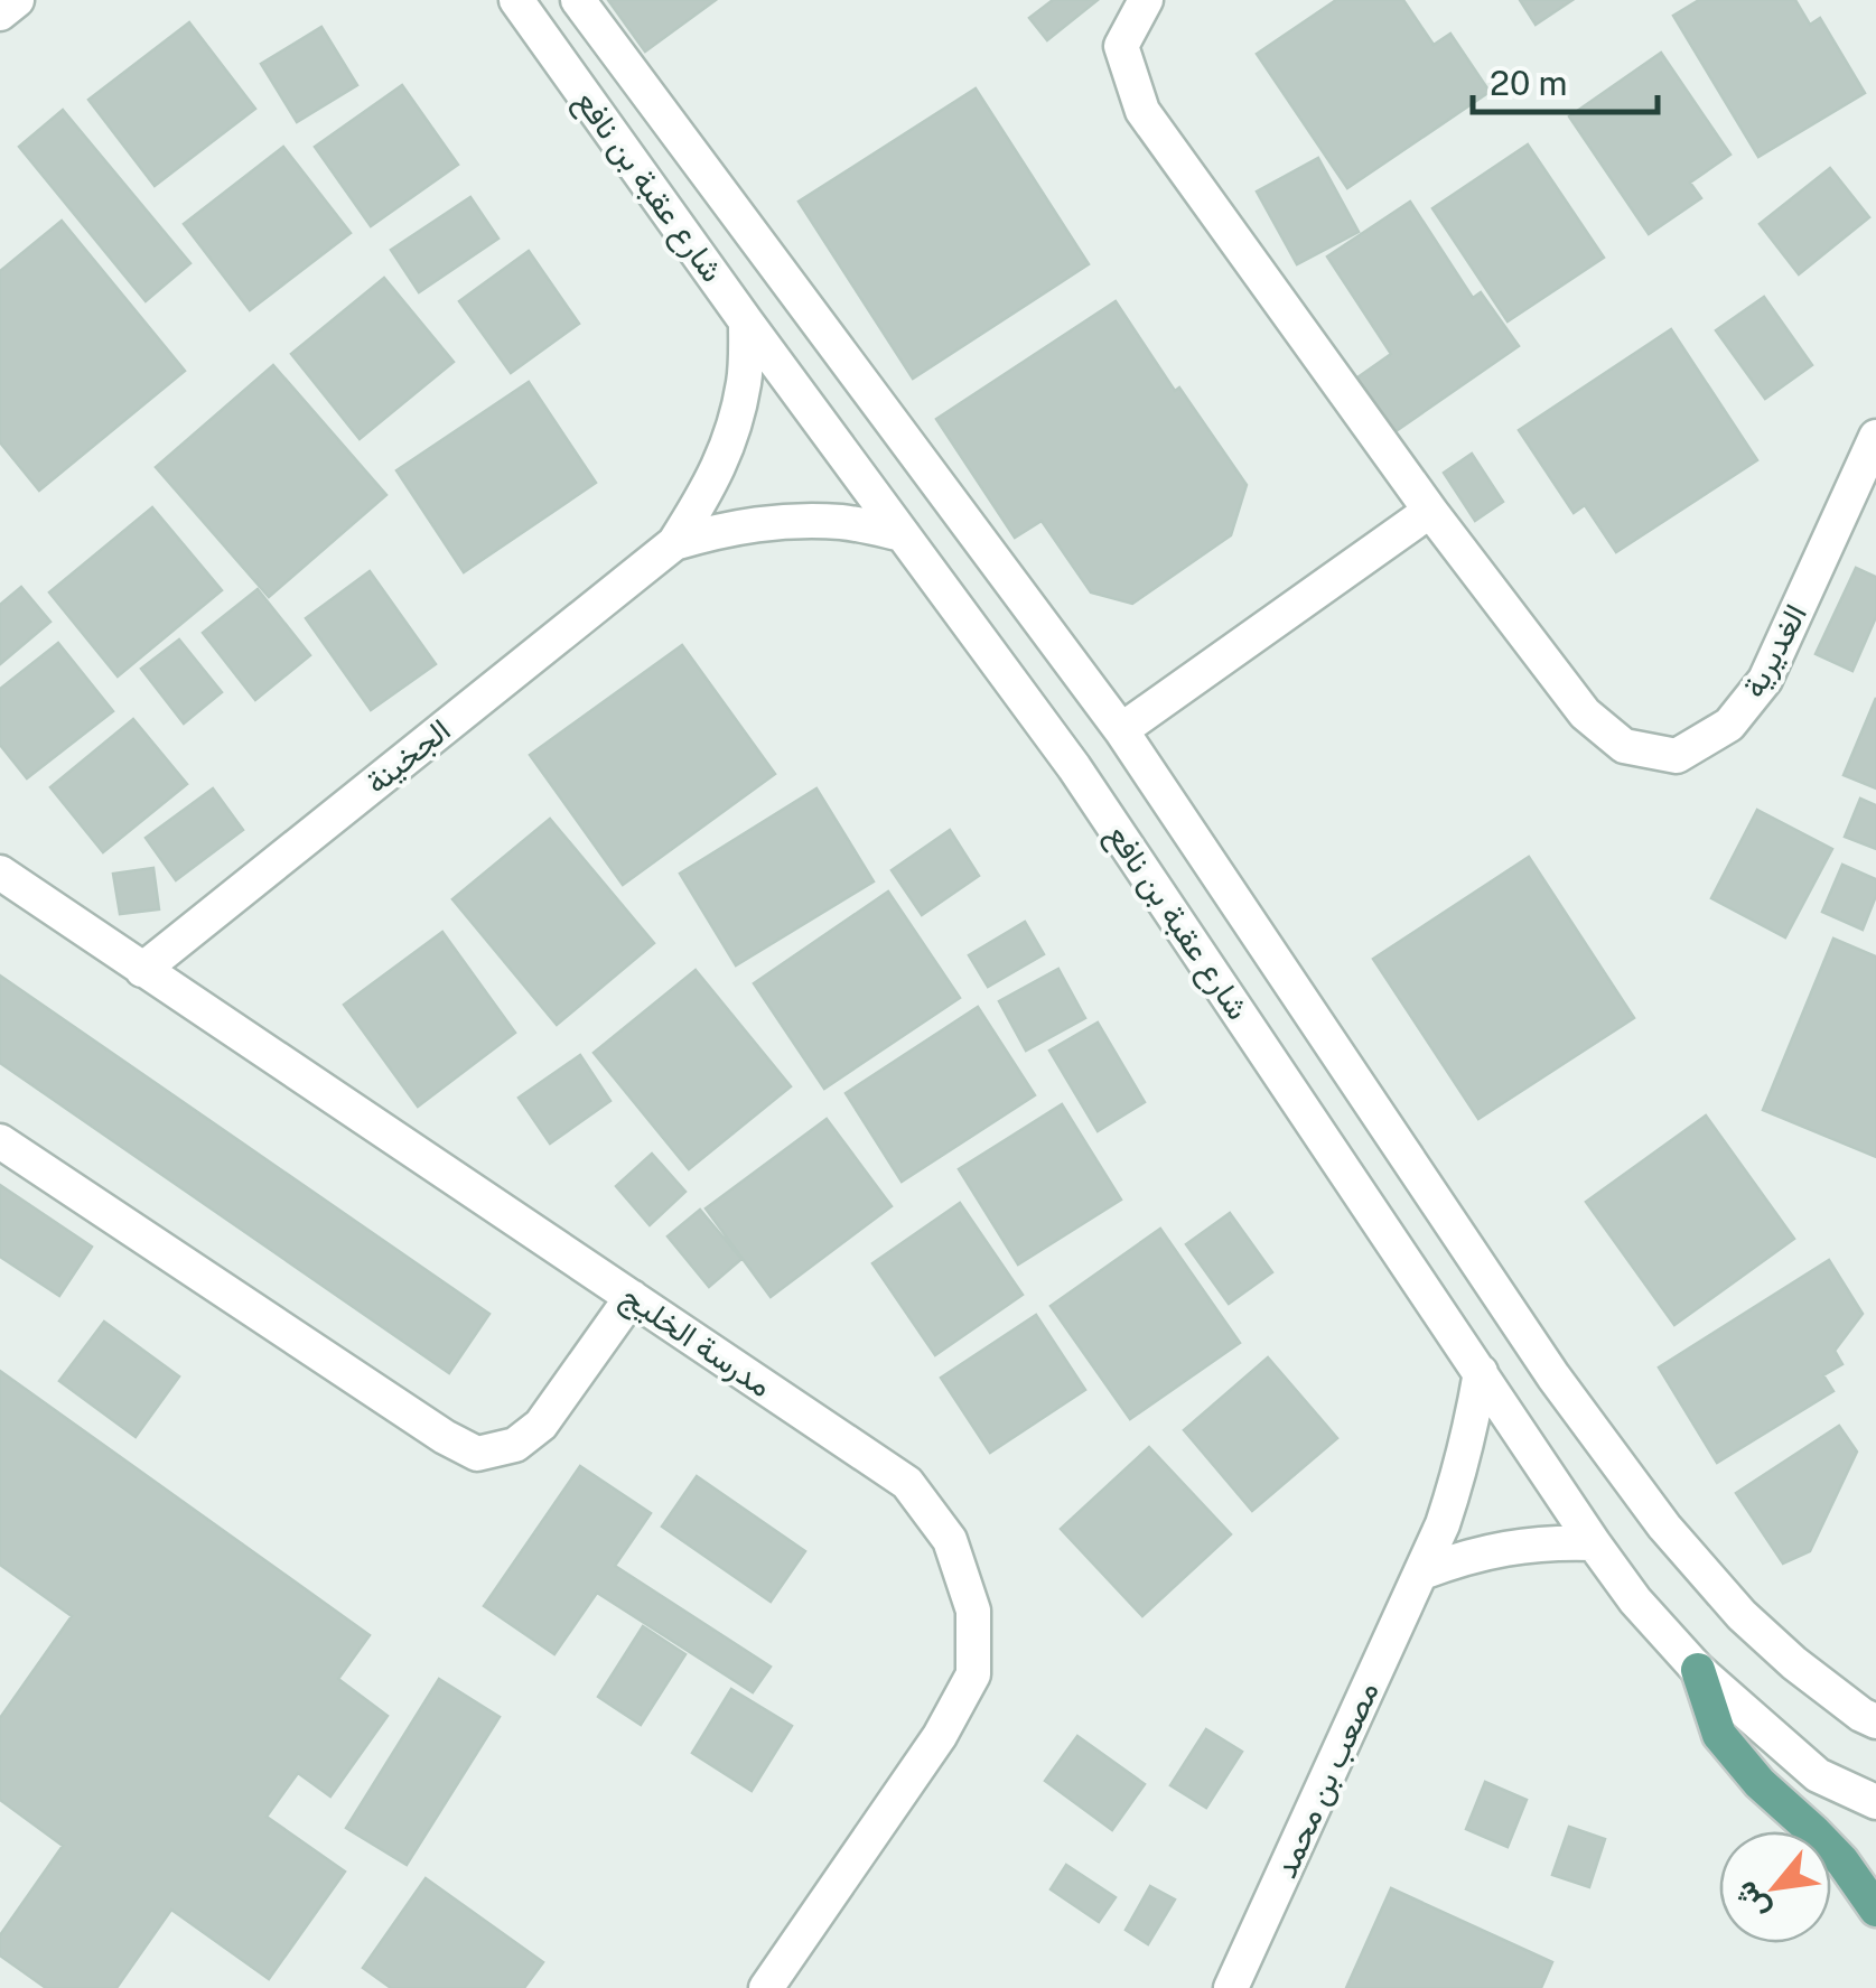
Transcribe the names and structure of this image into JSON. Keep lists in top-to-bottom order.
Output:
{
  "streets": {
    "street": [
      "شارع عقبة بن نافع",
      "الغديرية",
      "الجخينة",
      "مدرسة الخليج",
      "مصعب بن محمد"
    ]
  },
  "crossings": [
    ["شارع عقبة بن نافع", "الجخينة"],
    ["شارع عقبة بن نافع", "مصعب بن محمد"],
    ["الجخينة", "مدرسة الخليج"]
  ],
  "scale_bar": "20 m",
  "north": "bottom left"
}
